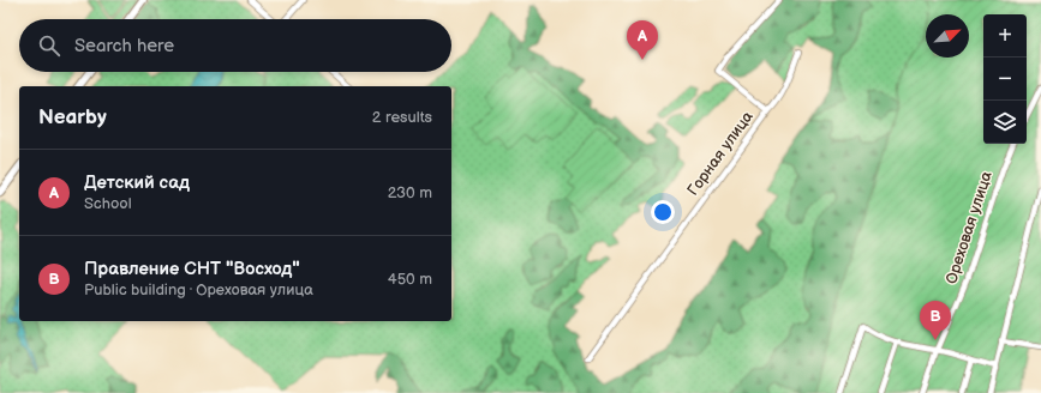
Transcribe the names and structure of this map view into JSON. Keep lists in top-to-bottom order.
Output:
{
  "streets": {
    "street": ["Горная улица", "Ореховая улица"]
  },
  "north": "top right",
  "page": {
    "map_buttons": ["+", "−"],
    "search": "Search here",
    "pins": ["A", "B"],
    "heading": ["Nearby", "2 results"],
    "list": [
      {
        "mark": "A",
        "name": "Детский сад",
        "note": "School",
        "value": "230 m"
      },
      {
        "mark": "B",
        "name": "Правление СНТ \"Восход\"",
        "note": "Public building · Ореховая улица",
        "value": "450 m"
      }
    ]
  }
}
